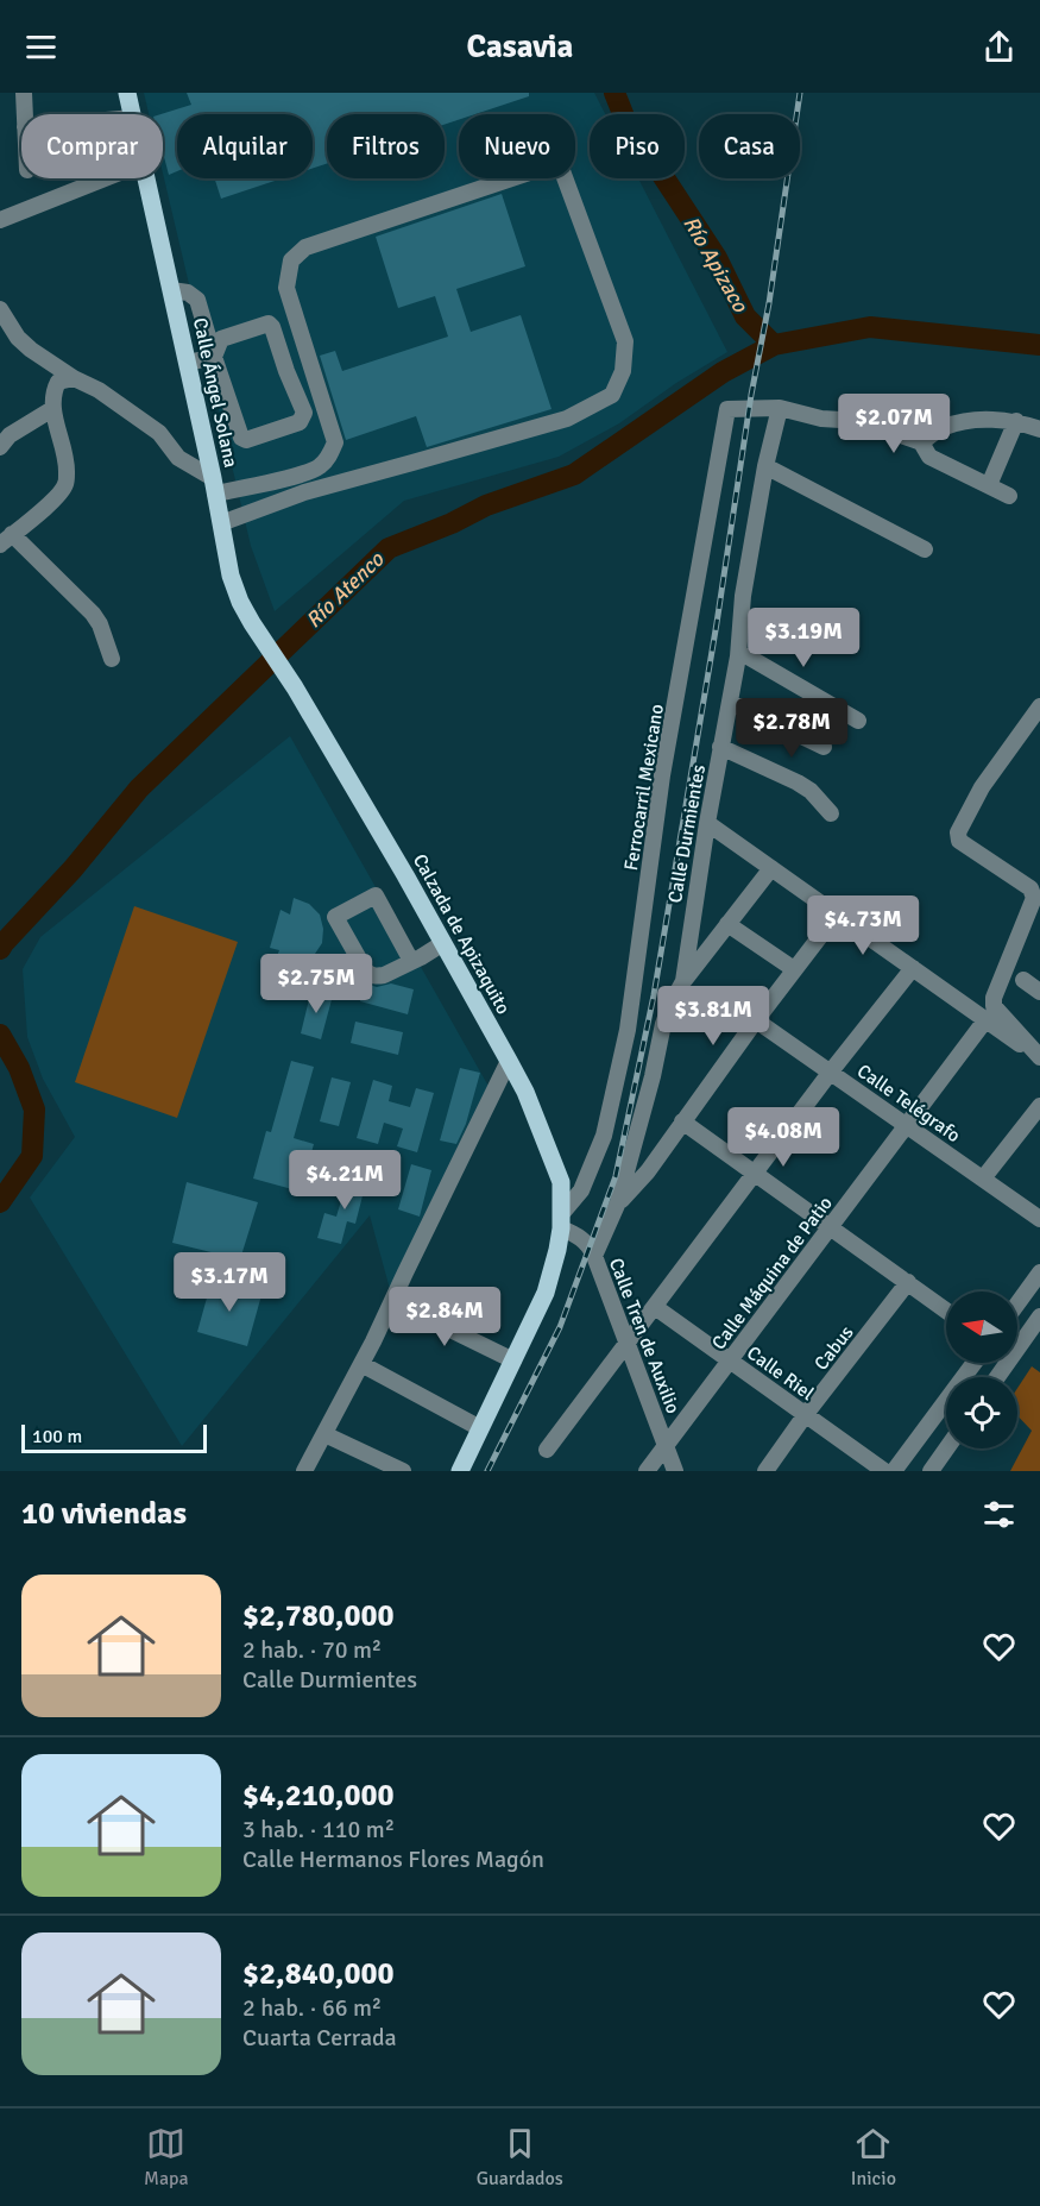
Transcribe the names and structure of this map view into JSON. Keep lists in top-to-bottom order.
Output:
{
  "streets": {
    "main road": ["Calle Ángel Solana", "Calzada de Apizaquito"],
    "street": [
      "Ferrocarril Mexicano",
      "Calle Durmientes",
      "Calle Telégrafo",
      "Calle Máquina de Patio",
      "Calle Tren de Auxilio",
      "Cabus",
      "Calle Riel"
    ]
  },
  "crossings": [
    ["Calle Ángel Solana", "Calzada de Apizaquito"],
    ["Ferrocarril Mexicano", "Calle Durmientes"],
    ["Ferrocarril Mexicano", "Calzada de Apizaquito"],
    ["Ferrocarril Mexicano", "Calle Tren de Auxilio"],
    ["Calle Durmientes", "Calle Tren de Auxilio"],
    ["Calzada de Apizaquito", "Calle Tren de Auxilio"],
    ["Calle Telégrafo", "Calle Máquina de Patio"],
    ["Calle Máquina de Patio", "Calle Tren de Auxilio"],
    ["Calle Máquina de Patio", "Calle Riel"],
    ["Cabus", "Calle Riel"]
  ],
  "water": ["Río Apizaco", "Río Atenco"],
  "scale_bar": "100 m",
  "north": "left",
  "page": {
    "header": "Casavia",
    "chip": [
      "Comprar",
      "Alquilar",
      "Filtros",
      "Nuevo",
      "Piso",
      "Casa"
    ],
    "price": [
      "$2.07M",
      "$3.19M",
      "$2.78M",
      "$4.73M",
      "$2.75M",
      "$3.81M",
      "$4.08M",
      "$4.21M",
      "$3.17M",
      "$2.84M"
    ],
    "scale": "100 m",
    "heading": "10 viviendas",
    "list": [
      {
        "name": "$2,780,000",
        "note": "2 hab. · 70 m² · Calle Durmientes"
      },
      {
        "name": "$4,210,000",
        "note": "3 hab. · 110 m² · Calle Hermanos Flores Magón"
      },
      {
        "name": "$2,840,000",
        "note": "2 hab. · 66 m² · Cuarta Cerrada"
      }
    ],
    "tabs": ["Mapa", "Guardados", "Inicio"]
  }
}
